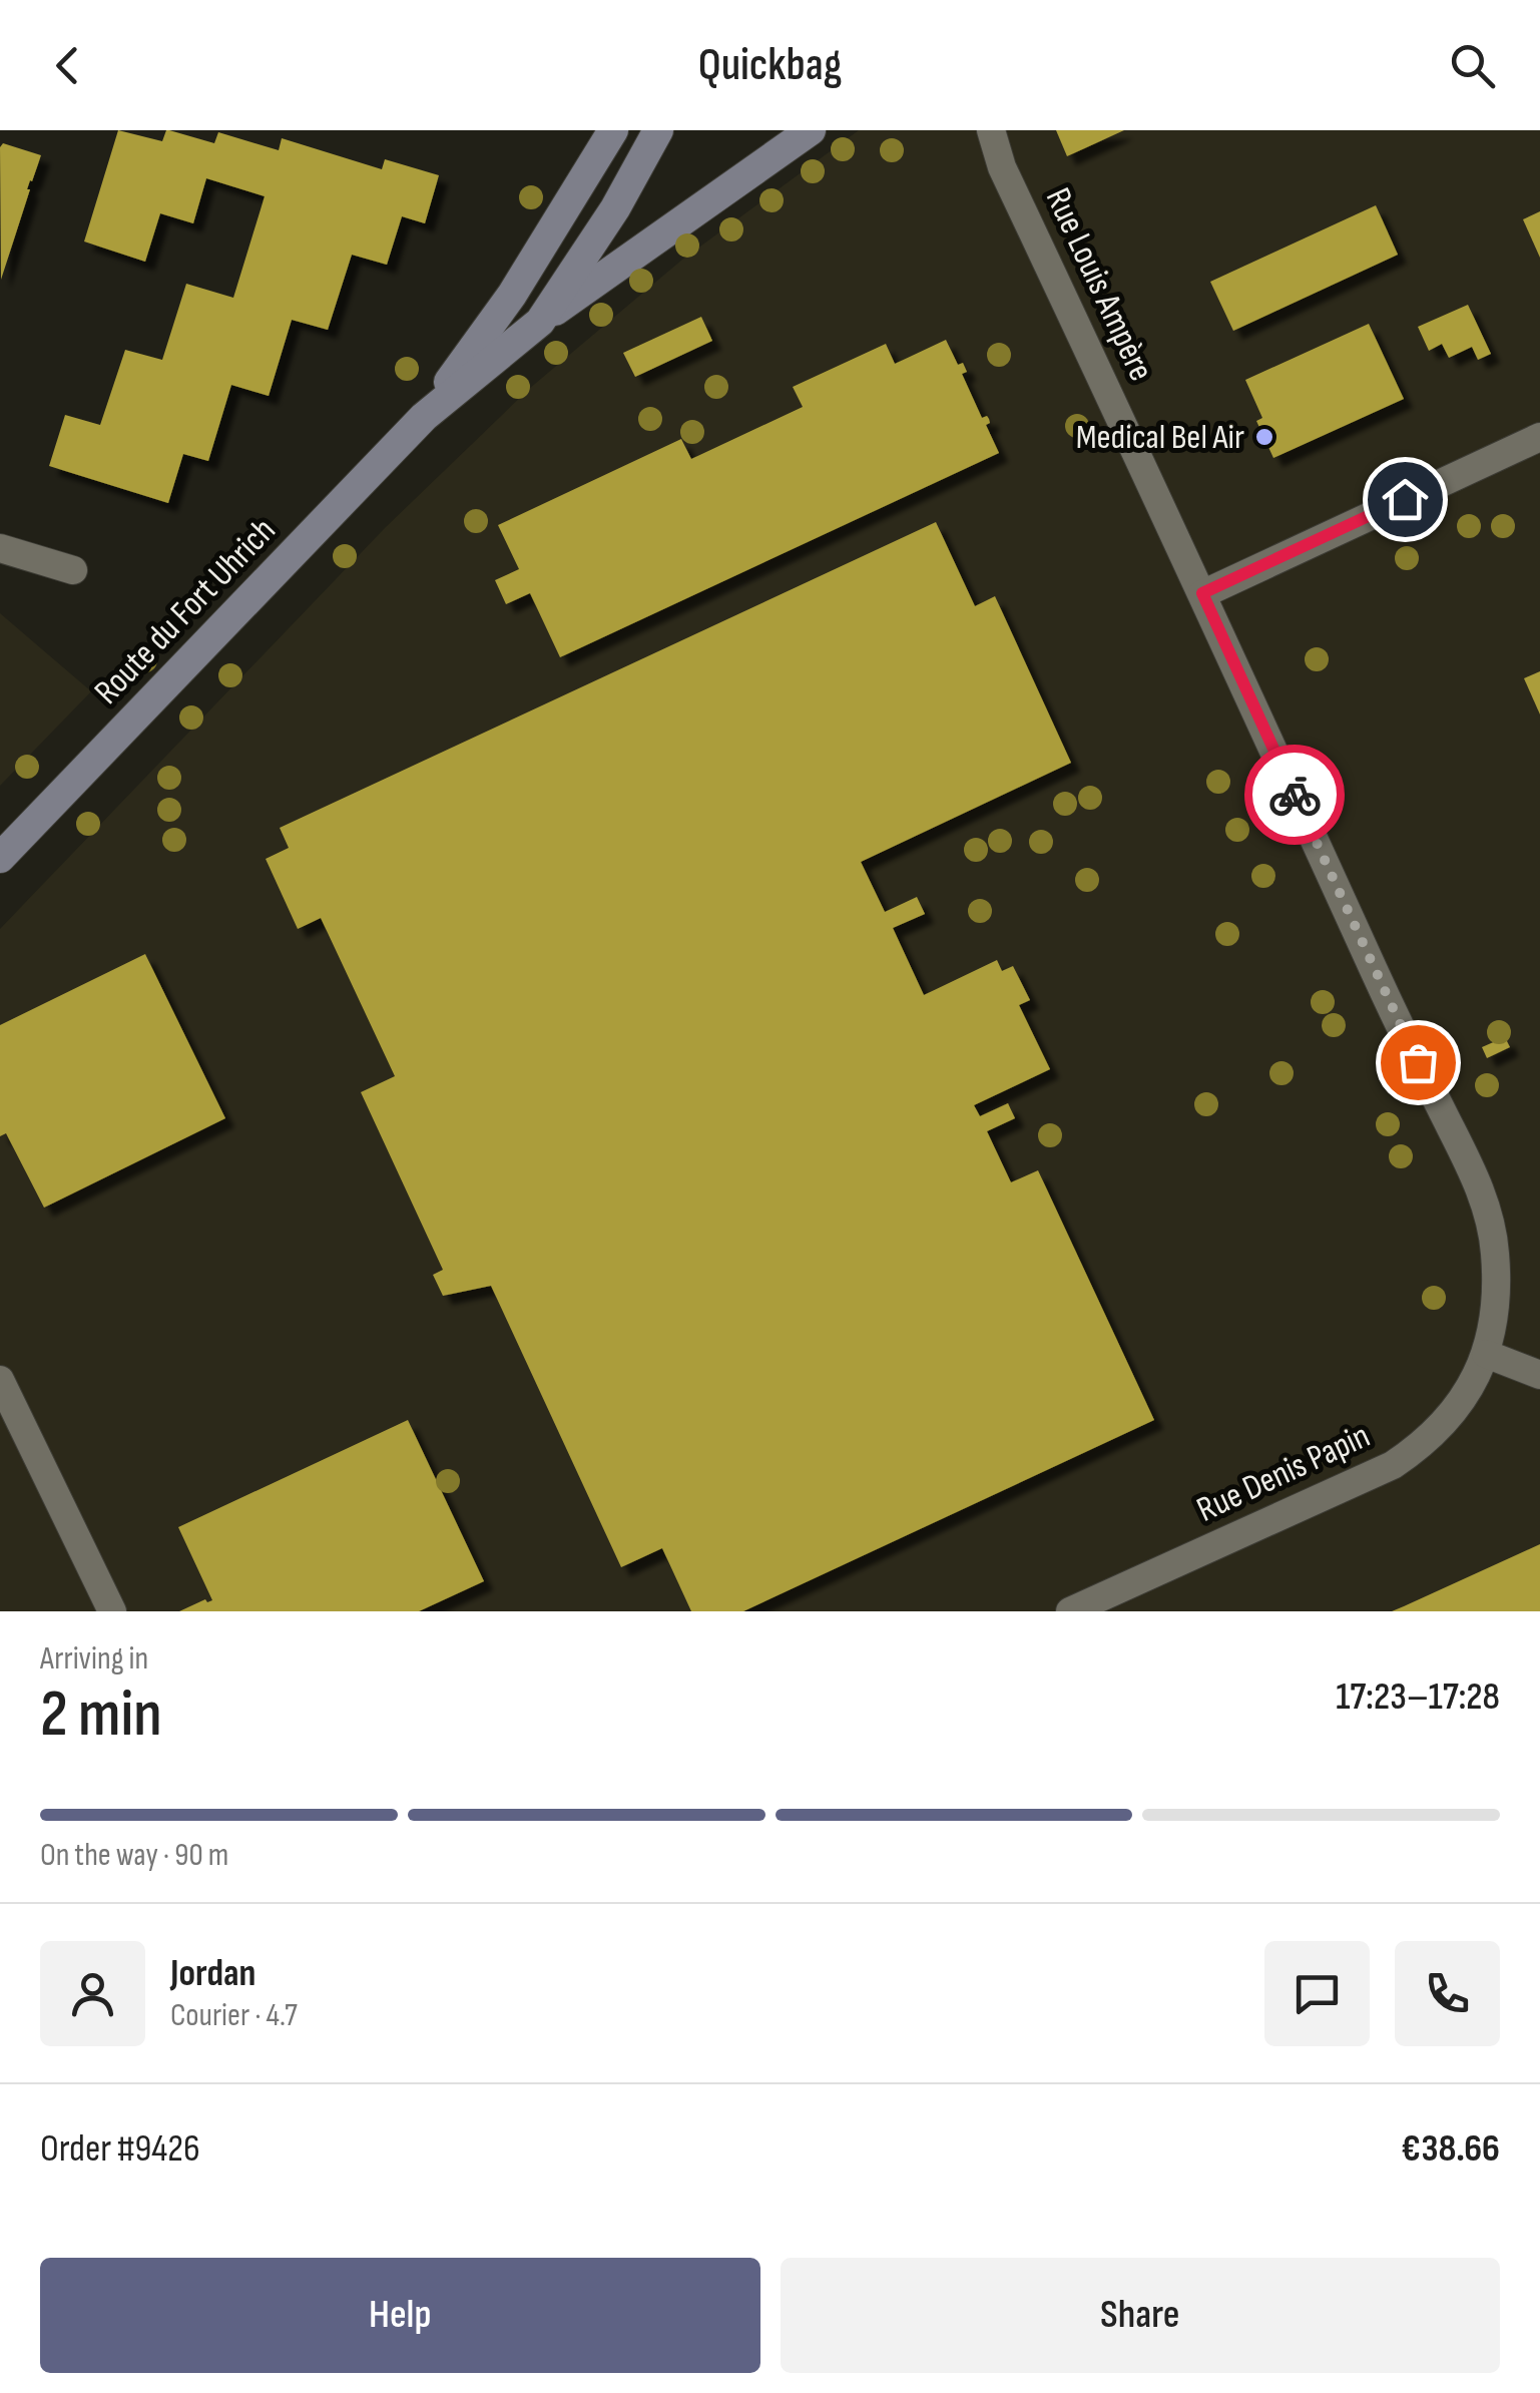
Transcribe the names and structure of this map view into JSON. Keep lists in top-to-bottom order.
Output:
{
  "streets": {
    "main road": ["Route du Fort Uhrich"],
    "street": ["Rue Louis Ampère", "Rue Denis Papin"]
  },
  "crossings": [
    ["Rue Louis Ampère", "Rue Denis Papin"]
  ],
  "places": ["Medical Bel Air"],
  "page": {
    "header": "Quickbag",
    "heading": ["2 min", "Arriving in", "17:23–17:28"],
    "panel": [
      "Jordan",
      "Courier · 4.7",
      "Order #9426",
      "€38.66"
    ],
    "bar": "On the way · 90 m",
    "buttons": ["Help", "Share"]
  }
}
